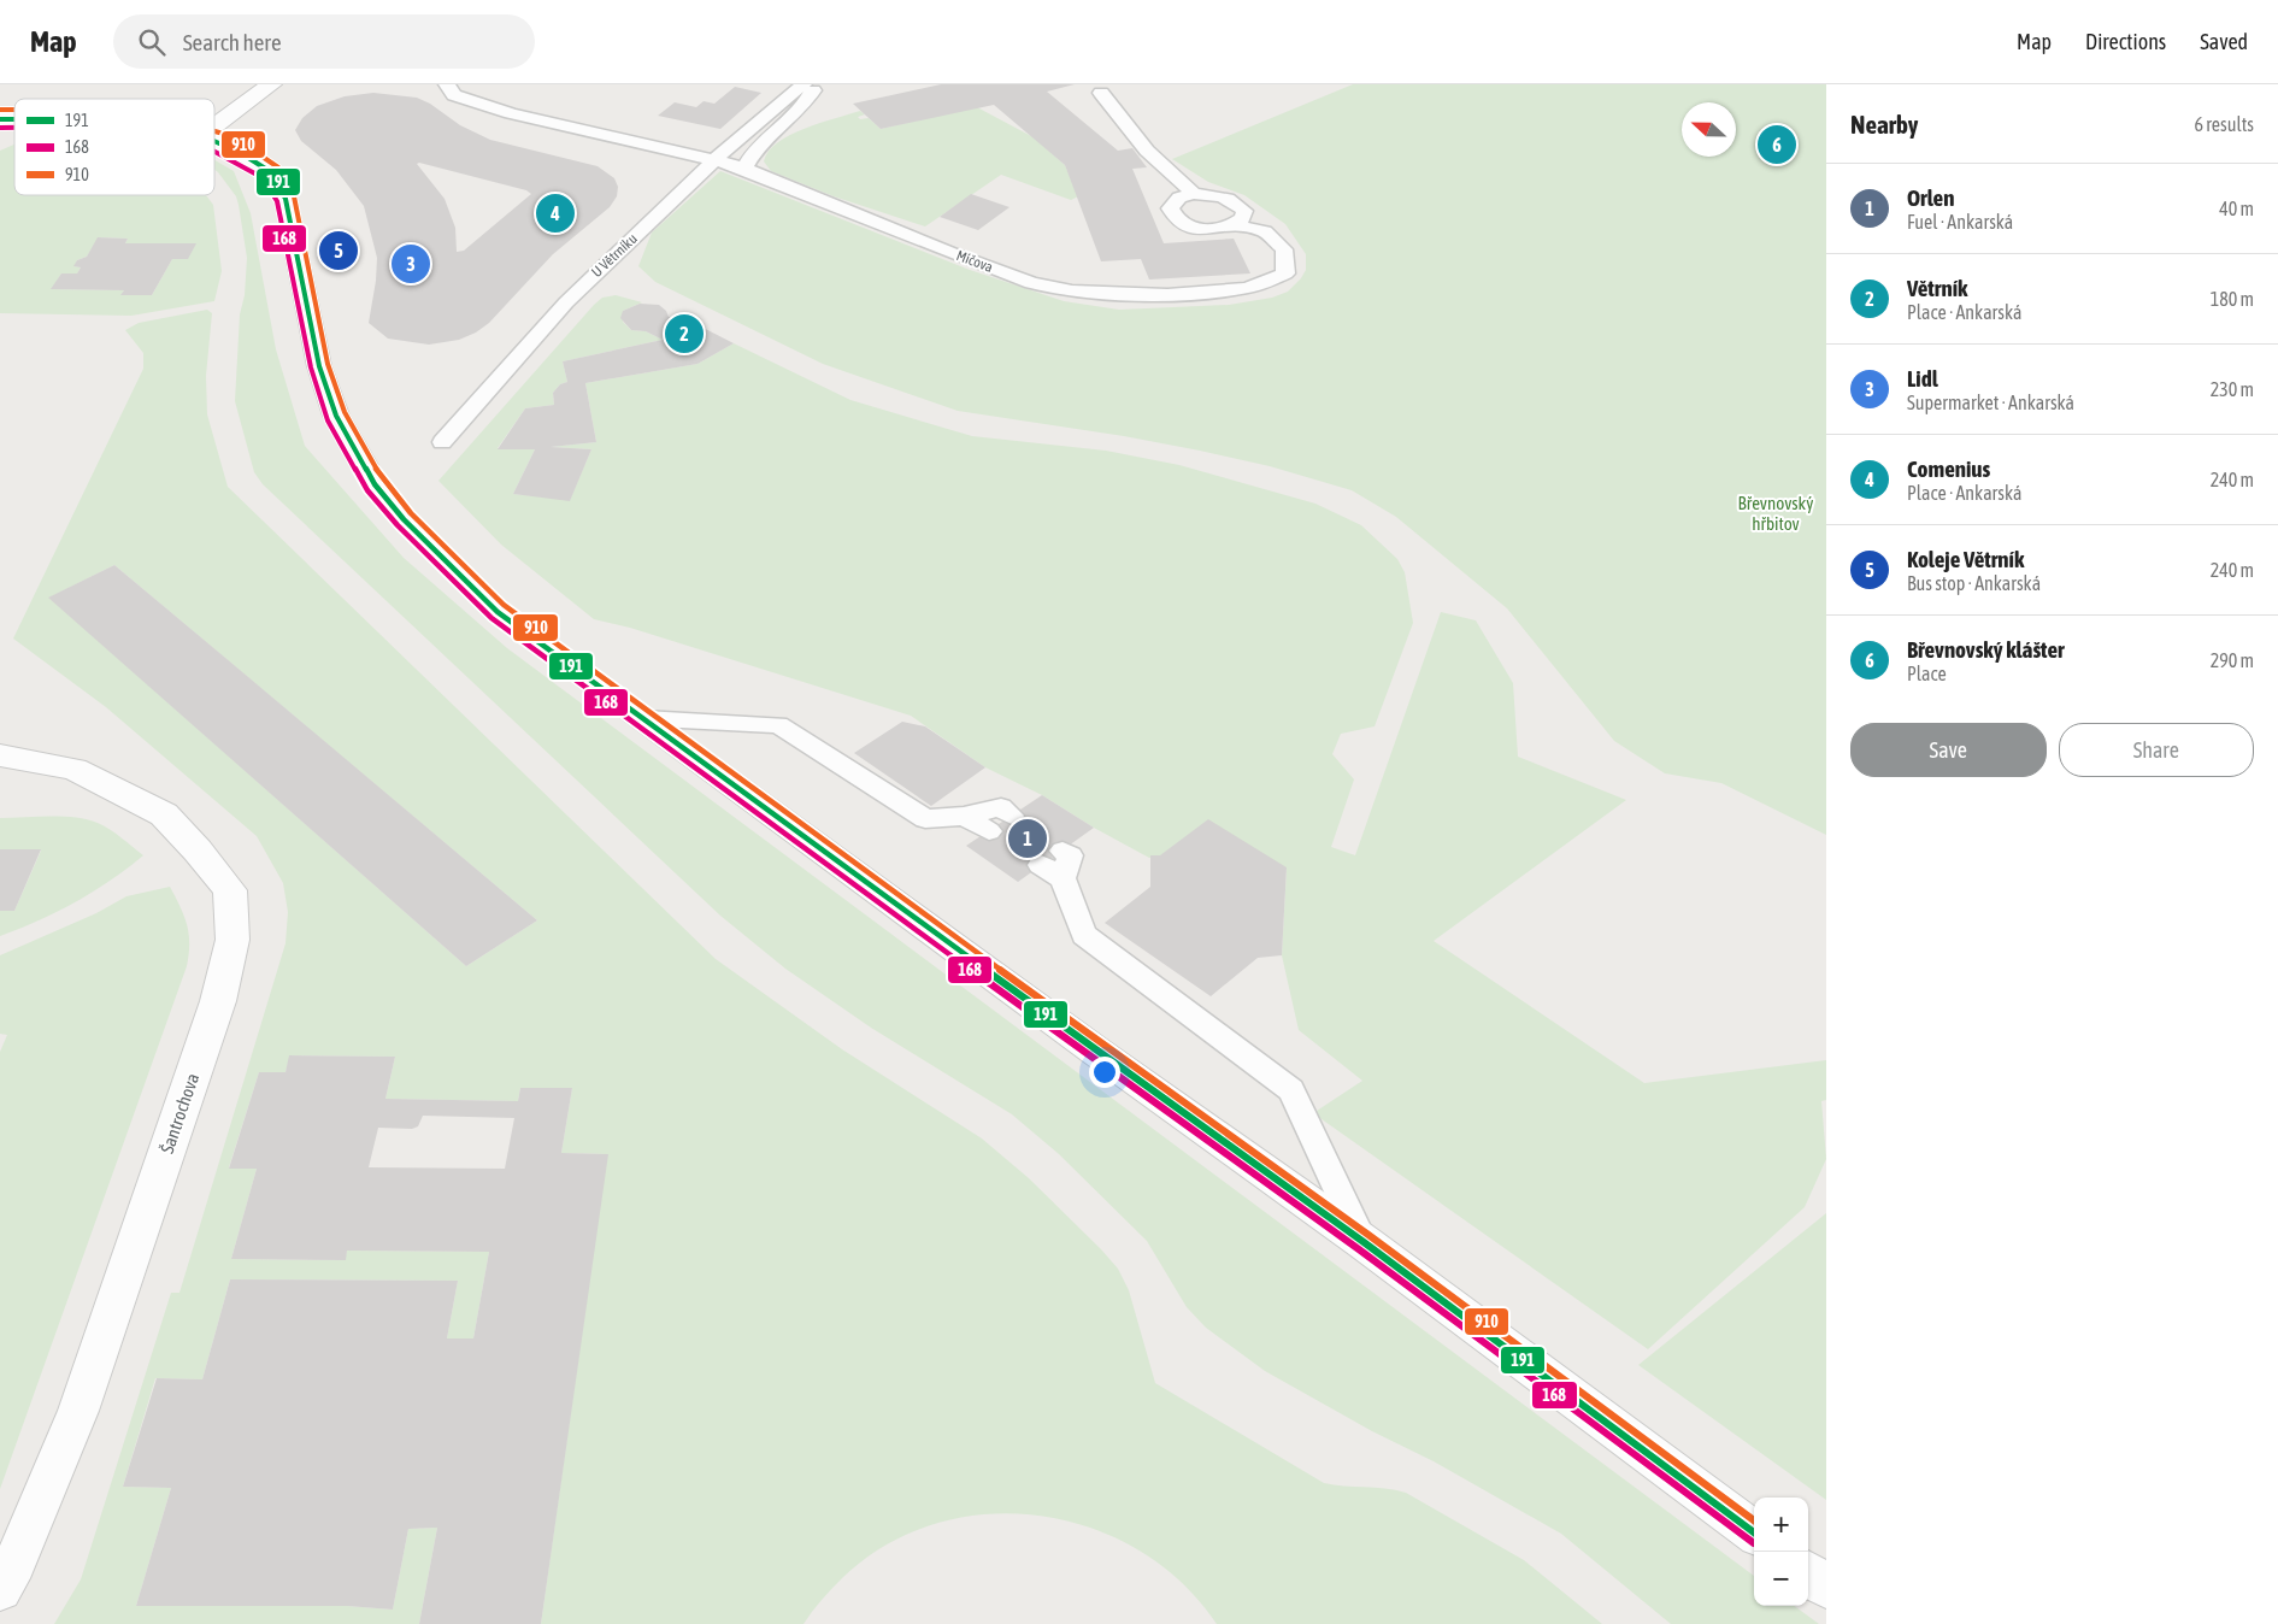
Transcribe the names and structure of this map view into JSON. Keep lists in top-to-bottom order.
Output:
{
  "streets": {
    "street": ["Šantrochova"],
    "lane": ["U Větrníku", "Míčova"]
  },
  "crossings": [
    ["U Větrníku", "Míčova"]
  ],
  "parks": ["Břevnovský hřbitov"],
  "lines": ["transit line 910", "transit line 191", "transit line 168"],
  "legend": ["191", "168", "910"],
  "north": "left",
  "page": {
    "header": "Map",
    "search": "Search here",
    "nav": ["Map", "Directions", "Saved"],
    "heading": ["Nearby", "6 results"],
    "pins": [
      "6",
      "4",
      "5",
      "3",
      "2",
      "1"
    ],
    "list": [
      {
        "mark": "1",
        "name": "Orlen",
        "note": "Fuel · Ankarská",
        "value": "40 m"
      },
      {
        "mark": "2",
        "name": "Větrník",
        "note": "Place · Ankarská",
        "value": "180 m"
      },
      {
        "mark": "3",
        "name": "Lidl",
        "note": "Supermarket · Ankarská",
        "value": "230 m"
      },
      {
        "mark": "4",
        "name": "Comenius",
        "note": "Place · Ankarská",
        "value": "240 m"
      },
      {
        "mark": "5",
        "name": "Koleje Větrník",
        "note": "Bus stop · Ankarská",
        "value": "240 m"
      },
      {
        "mark": "6",
        "name": "Břevnovský klášter",
        "note": "Place",
        "value": "290 m"
      }
    ],
    "buttons": ["Save", "Share"],
    "map_buttons": ["+", "−"]
  }
}
